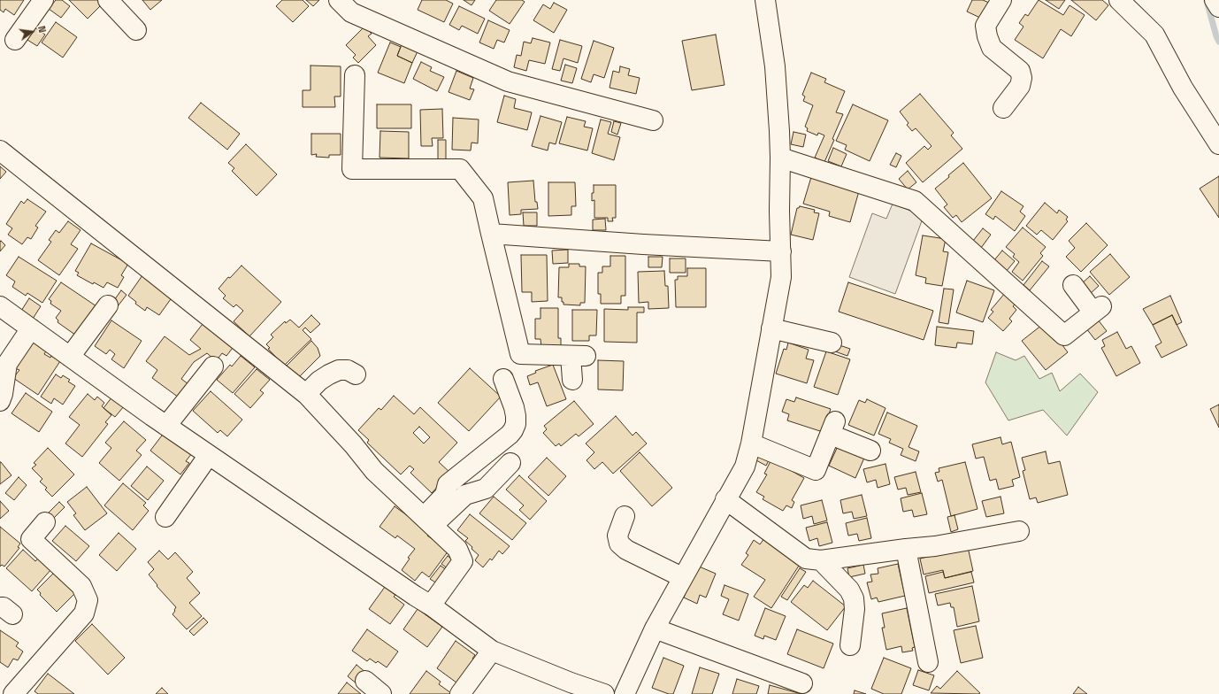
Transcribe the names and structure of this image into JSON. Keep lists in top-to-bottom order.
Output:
{
  "north": "right"
}
